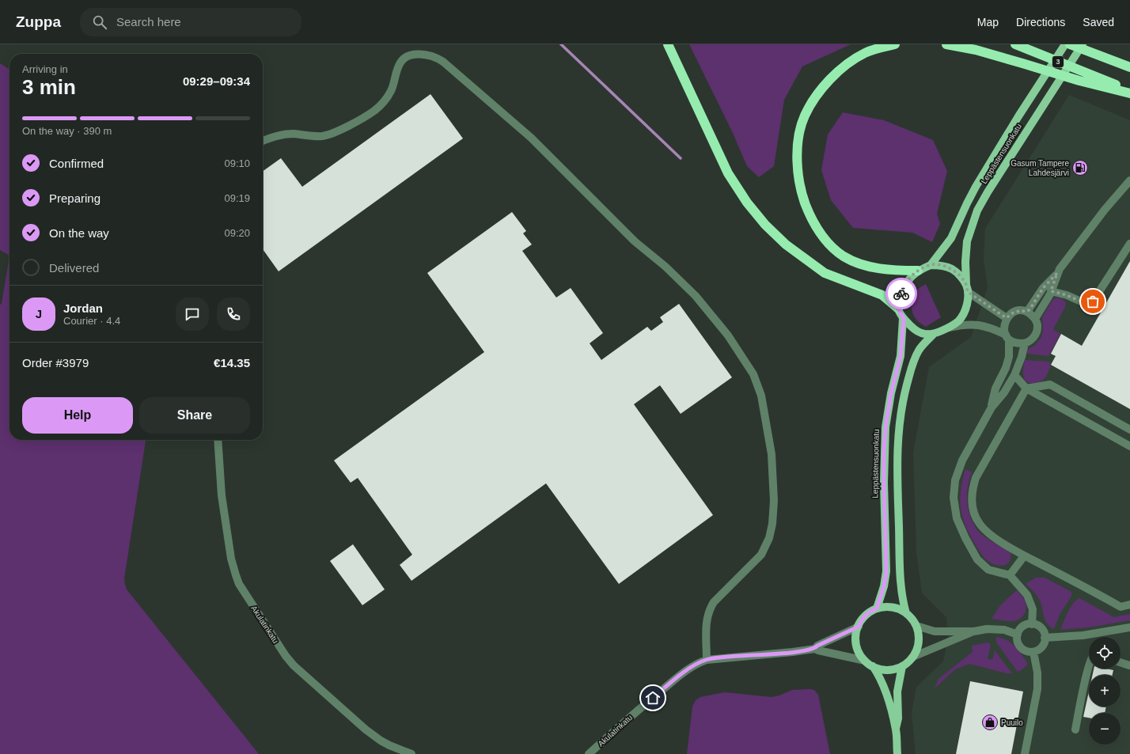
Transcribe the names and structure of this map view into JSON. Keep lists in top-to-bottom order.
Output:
{
  "streets": {
    "highway": ["3"],
    "main road": ["Leppästensuonkatu"],
    "street": ["Akulatinkatu"]
  },
  "crossings": [
    ["Leppästensuonkatu", "Akulatinkatu"]
  ],
  "places": {
    "fuel station": ["Gasum Tampere Lahdesjärvi"],
    "shop": ["Puuilo"]
  },
  "page": {
    "header": "Zuppa",
    "search": "Search here",
    "nav": ["Map", "Directions", "Saved"],
    "heading": ["3 min", "Arriving in", "09:29–09:34"],
    "panel": [
      "Jordan",
      "Courier · 4.4",
      "Order #3979",
      "€14.35"
    ],
    "bar": "On the way · 390 m",
    "list": [
      ["Confirmed", "09:10"],
      ["Preparing", "09:19"],
      ["On the way", "09:20"],
      "Delivered"
    ],
    "round": "J",
    "buttons": ["Help", "Share"],
    "map_buttons": ["+", "−"]
  }
}
